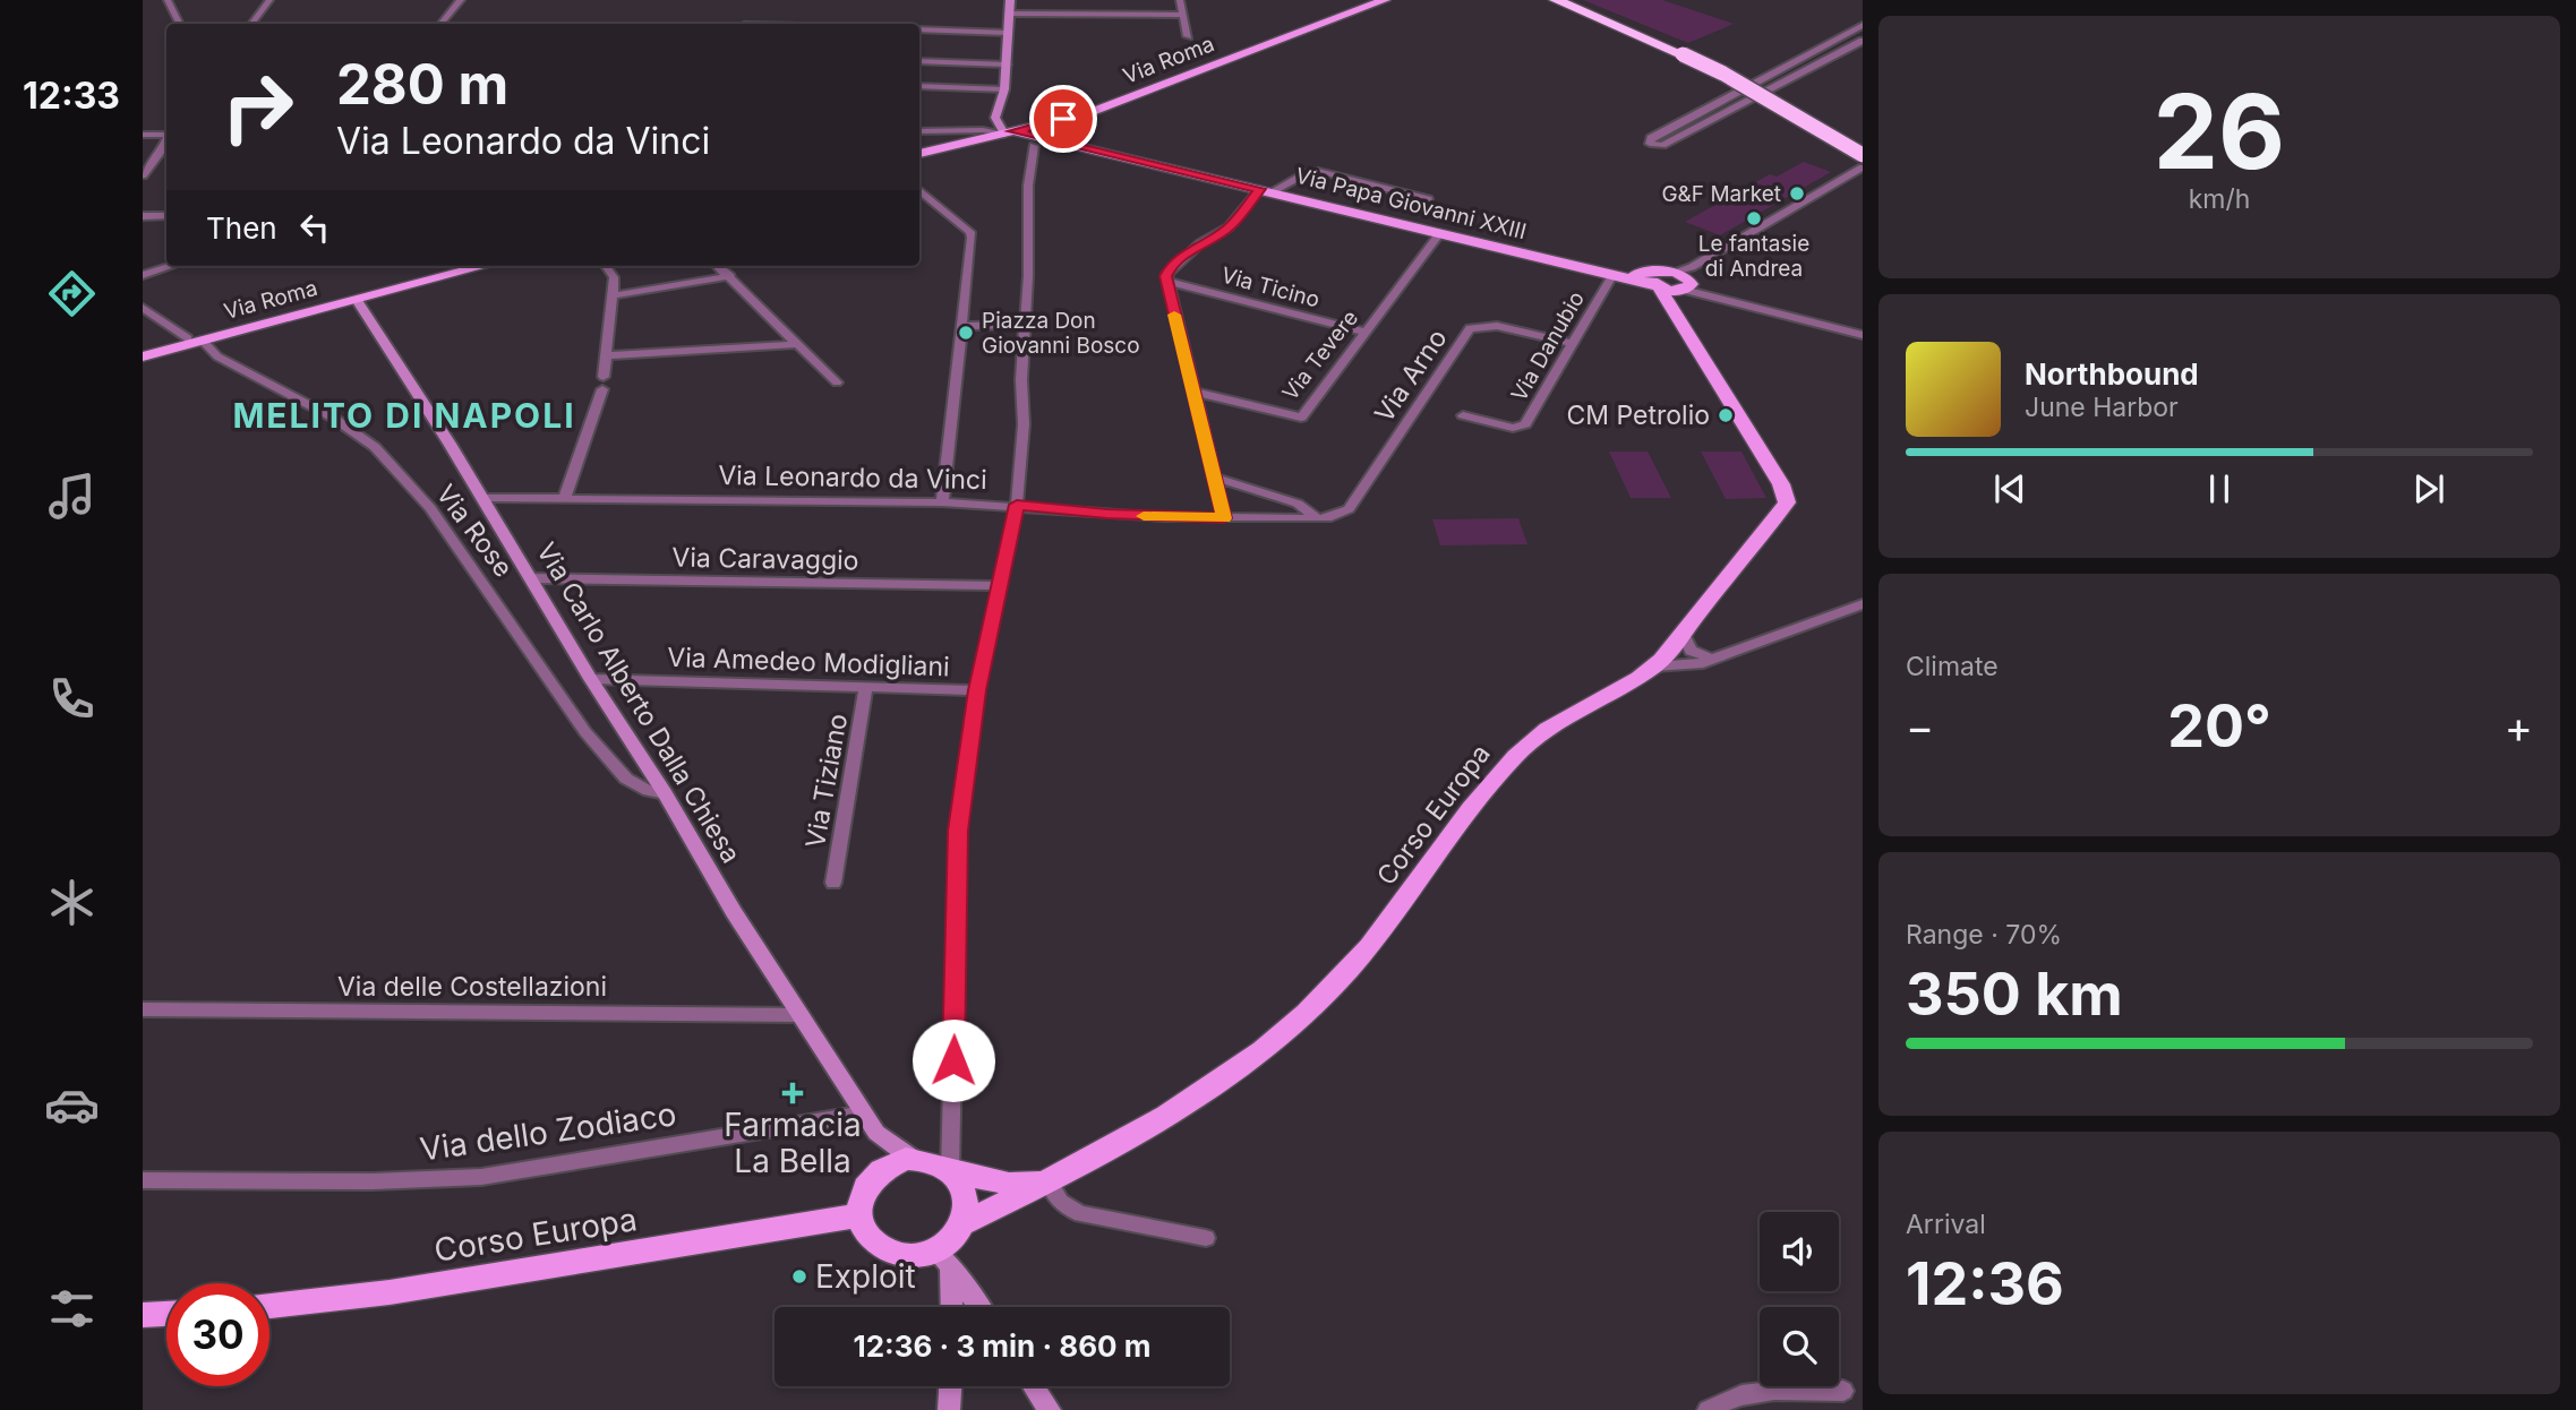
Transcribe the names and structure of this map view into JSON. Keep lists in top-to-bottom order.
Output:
{
  "streets": {
    "main road": ["Via Roma", "Via Papa Giovanni XXIII", "Corso Europa"],
    "street": [
      "Via Ticino",
      "Via Danubio",
      "Via Tevere",
      "Via Arno",
      "Via Leonardo da Vinci",
      "Via Rose",
      "Via Caravaggio",
      "Via Amedeo Modigliani",
      "Via Carlo Alberto Dalla Chiesa",
      "Via Tiziano",
      "Via delle Costellazioni",
      "Via dello Zodiaco"
    ]
  },
  "crossings": [
    ["Via Roma", "Via Papa Giovanni XXIII"],
    ["Via Roma", "Via Rose"],
    ["Via Roma", "Via Carlo Alberto Dalla Chiesa"],
    ["Via Papa Giovanni XXIII", "Via Danubio"],
    ["Via Papa Giovanni XXIII", "Via Tevere"],
    ["Via Papa Giovanni XXIII", "Corso Europa"],
    ["Via Ticino", "Via Tevere"],
    ["Via Danubio", "Via Arno"],
    ["Via Arno", "Via Leonardo da Vinci"],
    ["Via Leonardo da Vinci", "Via Carlo Alberto Dalla Chiesa"],
    ["Via Rose", "Via Carlo Alberto Dalla Chiesa"],
    ["Via Caravaggio", "Via Carlo Alberto Dalla Chiesa"],
    ["Via Amedeo Modigliani", "Via Carlo Alberto Dalla Chiesa"],
    ["Via Amedeo Modigliani", "Via Tiziano"],
    ["Via Carlo Alberto Dalla Chiesa", "Corso Europa"],
    ["Via Carlo Alberto Dalla Chiesa", "Via delle Costellazioni"],
    ["Via Carlo Alberto Dalla Chiesa", "Via dello Zodiaco"]
  ],
  "districts": ["MELITO DI NAPOLI"],
  "places": {
    "other": [
      "G&F Market",
      "Le fantasie di Andrea",
      "Piazza Don Giovanni Bosco",
      "CM Petrolio",
      "Exploit"
    ],
    "health": ["Farmacia La Bella"]
  },
  "page": {
    "tabs": "12:33",
    "tile": [
      ["26", "km/h"],
      "Climate",
      ["Range · 70%", "350 km"],
      ["Arrival", "12:36"]
    ],
    "turn": ["280 m", "Via Leonardo da Vinci"],
    "then": "Then",
    "song": ["Northbound", "June Harbor"],
    "heat": ["−", "20°", "+"],
    "limit": "30",
    "trip": "12:36 · 3 min · 860 m"
  }
}
